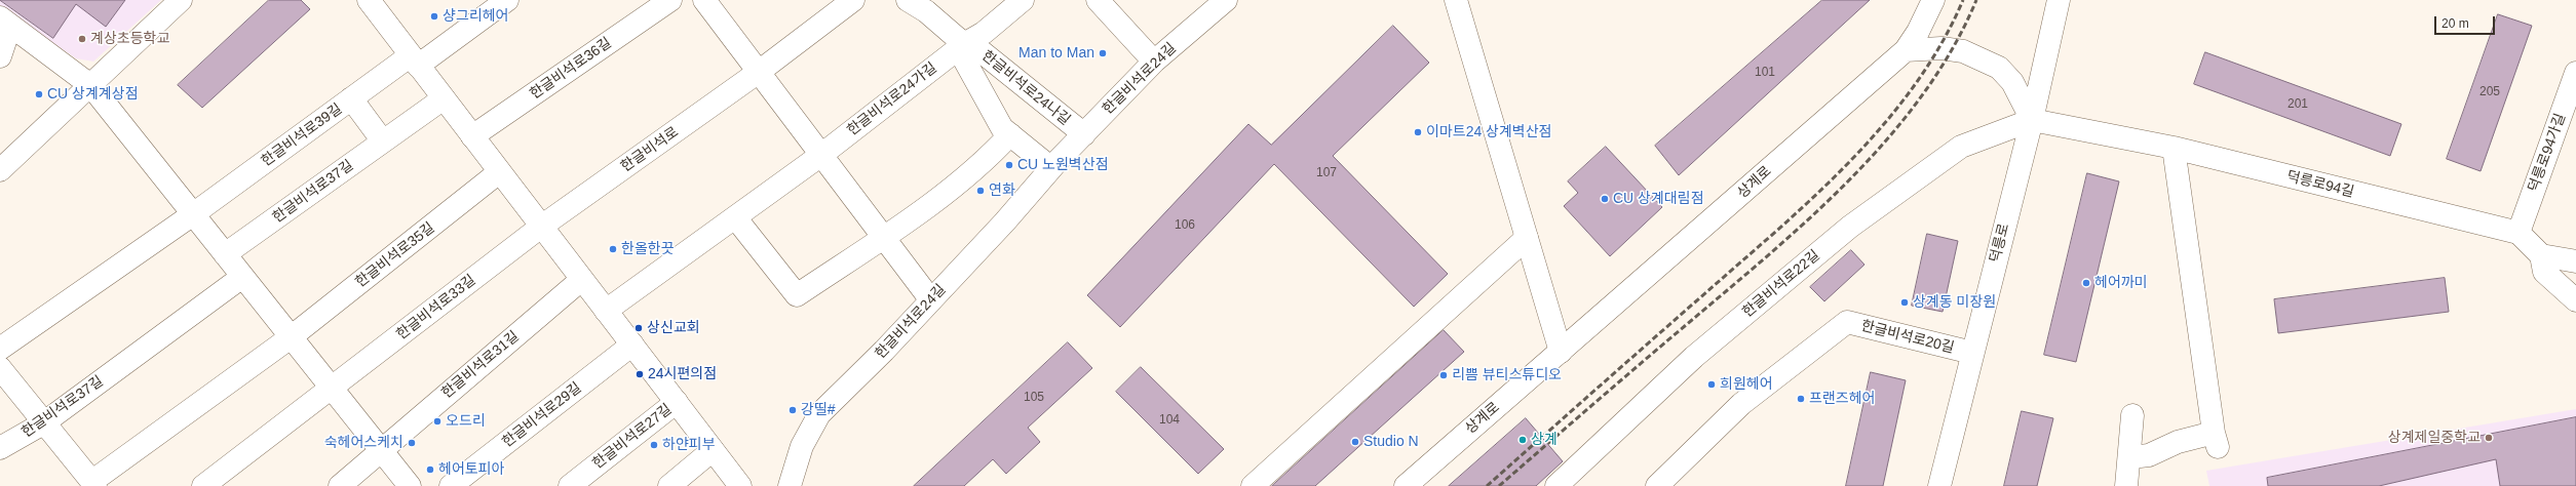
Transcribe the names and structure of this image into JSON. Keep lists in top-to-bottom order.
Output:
{
  "streets": {
    "street": [
      "한글비석로36길",
      "한글비석로24길",
      "한글비석로24나길",
      "한글비석로24가길",
      "한글비석로39길",
      "한글비석로",
      "덕릉로94가길",
      "상계로",
      "덕릉로94길",
      "한글비석로37길",
      "덕릉로",
      "한글비석로35길",
      "한글비석로22길",
      "한글비석로33길",
      "한글비석로20길",
      "한글비석로31길",
      "한글비석로29길",
      "한글비석로27길"
    ]
  },
  "crossings": [
    ["한글비석로24길", "한글비석로24나길"],
    ["한글비석로24나길", "한글비석로24가길"],
    ["한글비석로", "한글비석로33길"],
    ["덕릉로94가길", "덕릉로94길"],
    ["덕릉로94길", "덕릉로"],
    ["덕릉로94길", "한글비석로22길"],
    ["덕릉로", "한글비석로22길"],
    ["덕릉로", "한글비석로20길"]
  ],
  "places": [
    "샹그리헤어",
    "계상초등학교",
    "Man to Man",
    "CU 상계계상점",
    "이마트24 상계벽산점",
    "CU 노원벽산점",
    "연화",
    "CU 상계대림점",
    "한올한끗",
    "헤어까미",
    "상계동 미장원",
    "상신교회",
    "24시편의점",
    "리쁨 뷰티스튜디오",
    "희원헤어",
    "프랜즈헤어",
    "강띨#",
    "오드리",
    "상계제일중학교",
    "상계",
    "Studio N",
    "숙헤어스케치",
    "하얀피부",
    "헤어토피아"
  ],
  "house_numbers": [
    "101",
    "205",
    "201",
    "107",
    "106",
    "105",
    "104"
  ],
  "scale_bar": "20 m"
}
